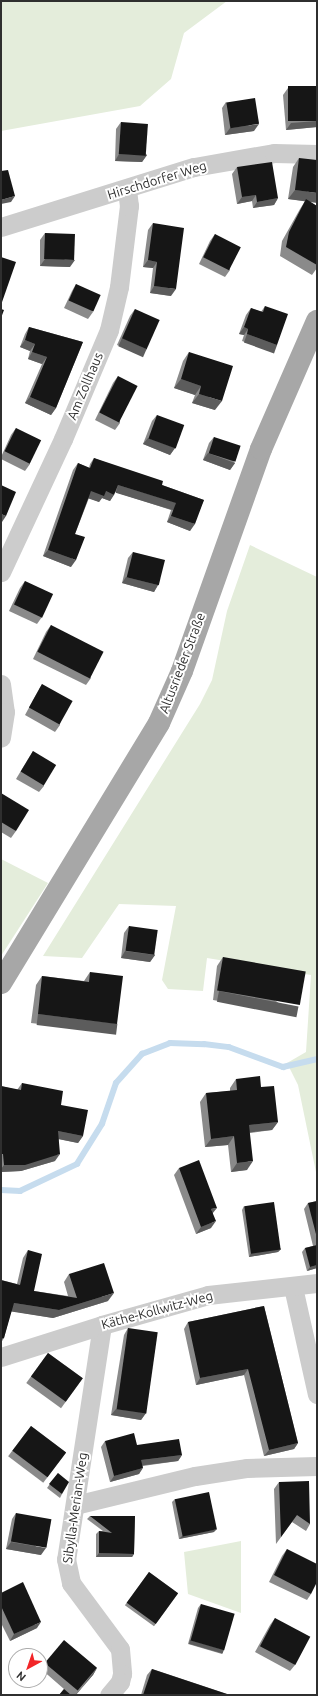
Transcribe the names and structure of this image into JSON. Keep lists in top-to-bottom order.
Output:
{
  "streets": {
    "main road": ["Altusrieder Straße"],
    "street": [
      "Hirschdorfer Weg",
      "Am Zollhaus",
      "Käthe-Kollwitz-Weg",
      "Sibylla-Merian-Weg"
    ]
  },
  "crossings": [
    ["Hirschdorfer Weg", "Am Zollhaus"],
    ["Käthe-Kollwitz-Weg", "Sibylla-Merian-Weg"]
  ],
  "north": "bottom left"
}
